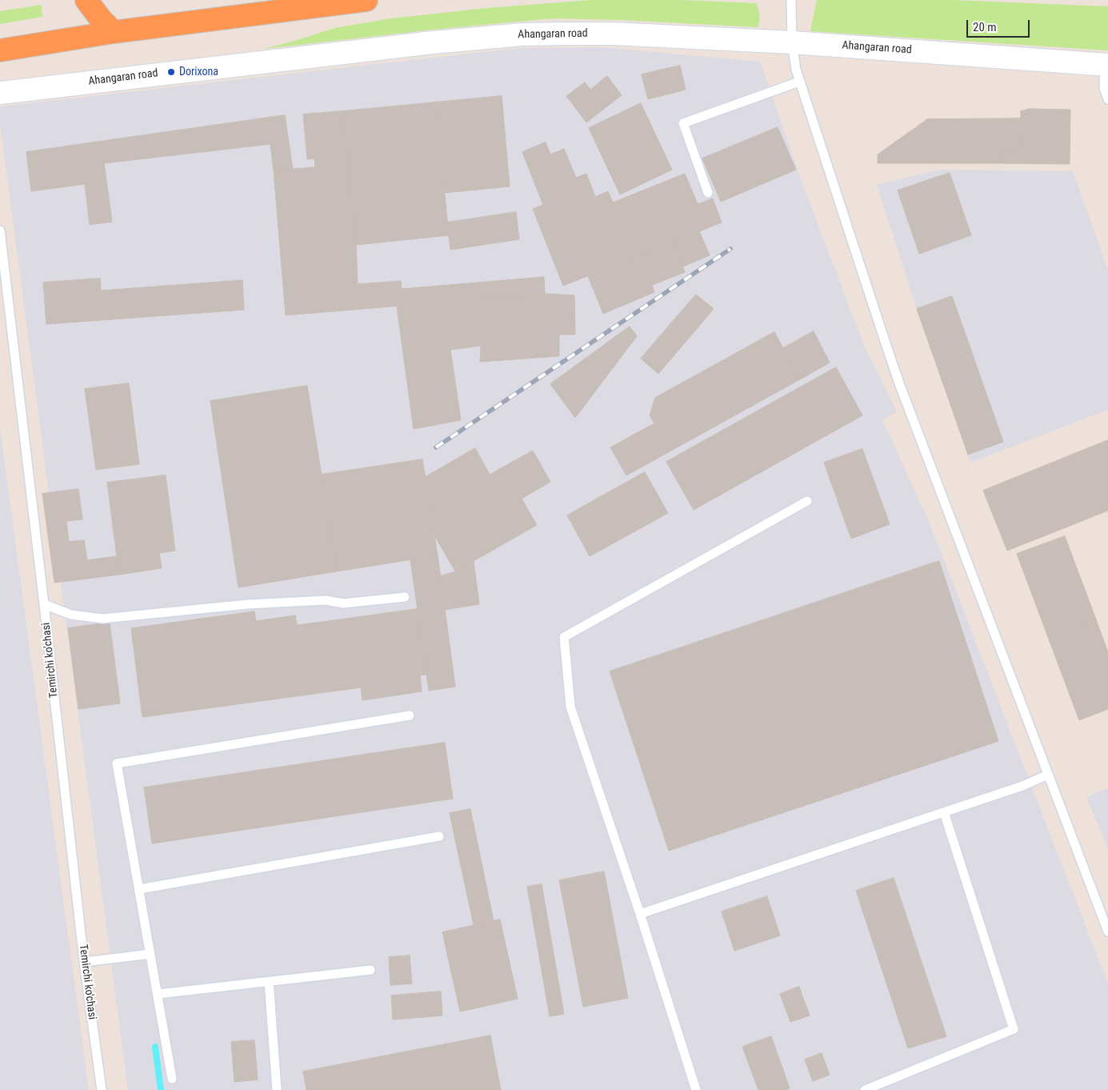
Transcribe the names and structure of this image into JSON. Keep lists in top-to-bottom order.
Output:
{
  "streets": {
    "main road": ["Ahangaran road"],
    "lane": ["Temirchi ko'chasi"]
  },
  "places": ["Dorixona"],
  "scale_bar": "20 m"
}
